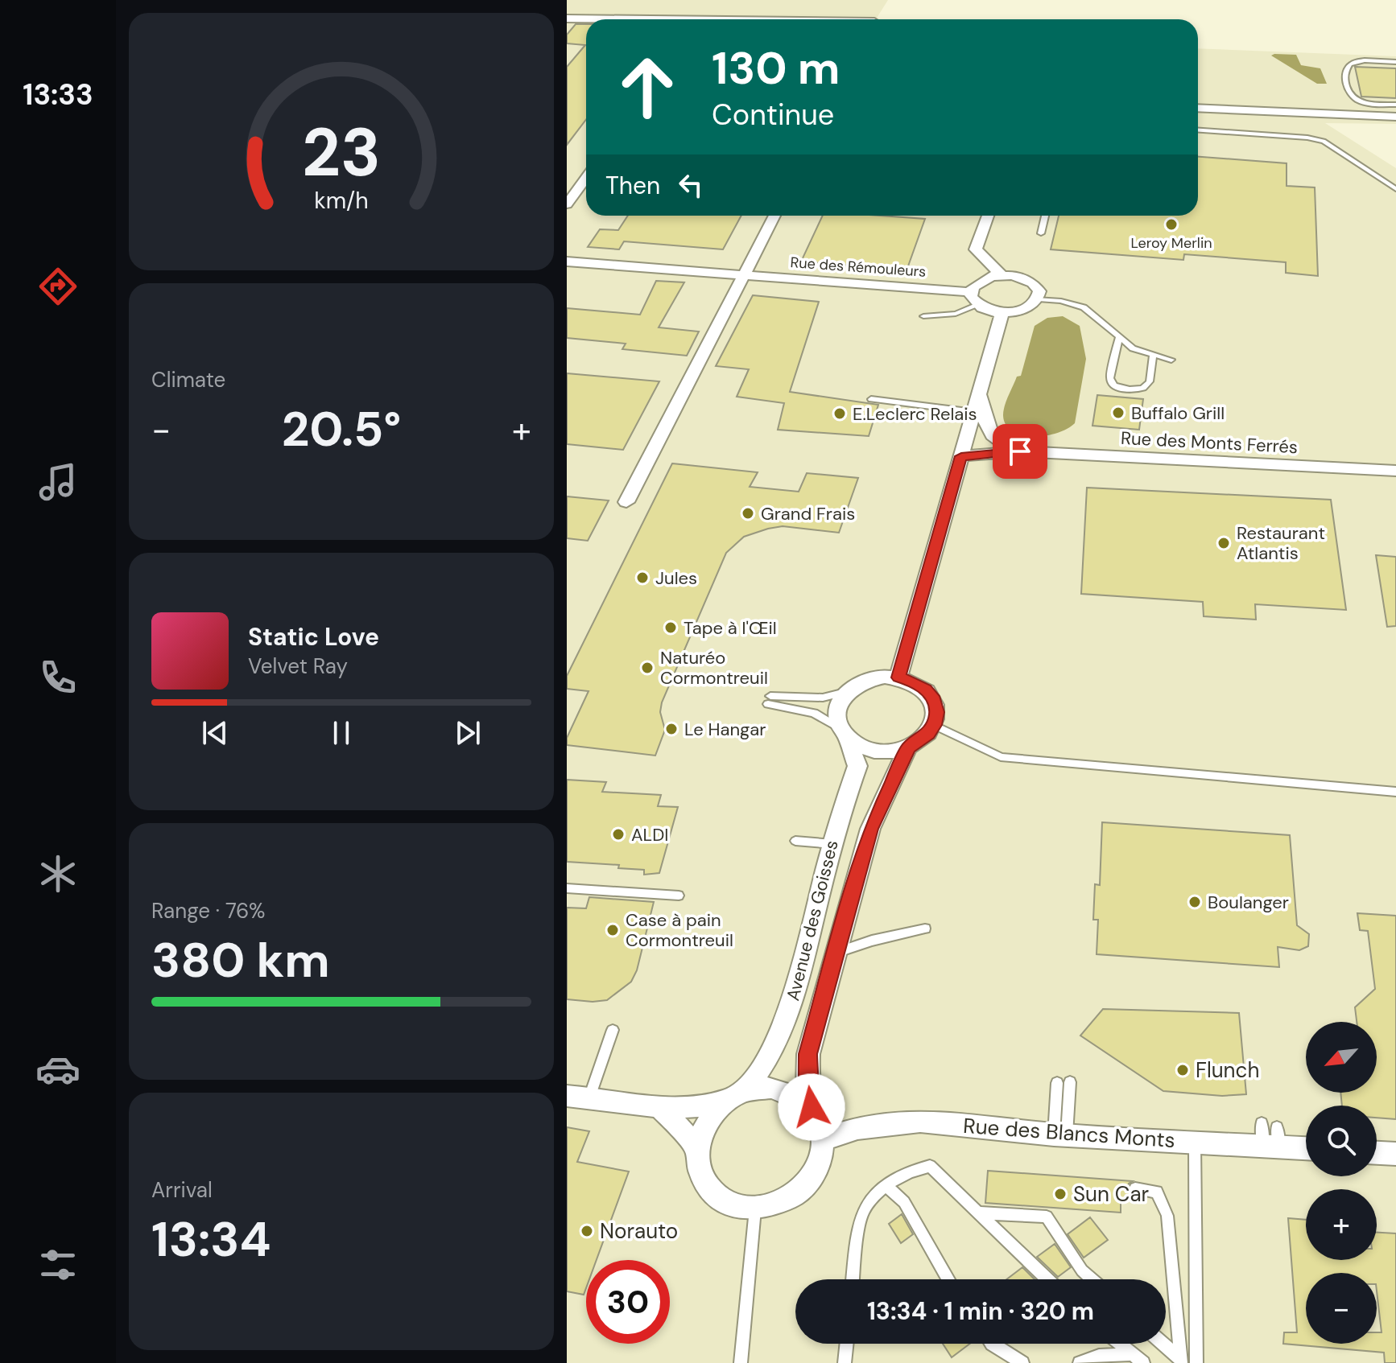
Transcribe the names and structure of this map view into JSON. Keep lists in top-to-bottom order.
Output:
{
  "streets": {
    "street": [
      "Rue des Rémouleurs",
      "Rue des Monts Ferrés",
      "Avenue des Goisses",
      "Rue des Blancs Monts"
    ]
  },
  "crossings": [
    ["Avenue des Goisses", "Rue des Blancs Monts"]
  ],
  "places": [
    "Leroy Merlin",
    "Buffalo Grill",
    "E.Leclerc Relais",
    "Grand Frais",
    "Restaurant Atlantis",
    "Jules",
    "Tape à l'Œil",
    "Naturéo Cormontreuil",
    "Le Hangar",
    "ALDI",
    "Boulanger",
    "Case à pain Cormontreuil",
    "Flunch",
    "Sun Car",
    "Norauto"
  ],
  "north": "bottom left",
  "page": {
    "tabs": "13:33",
    "turn": ["130 m", "Continue"],
    "then": "Then",
    "tile": [
      "Climate",
      ["Range · 76%", "380 km"],
      ["Arrival", "13:34"]
    ],
    "heat": ["−", "20.5°", "+"],
    "song": ["Static Love", "Velvet Ray"],
    "map_buttons": ["+", "−"],
    "limit": "30",
    "trip": "13:34 · 1 min · 320 m",
    "gauge": ["23", "km/h"]
  }
}
